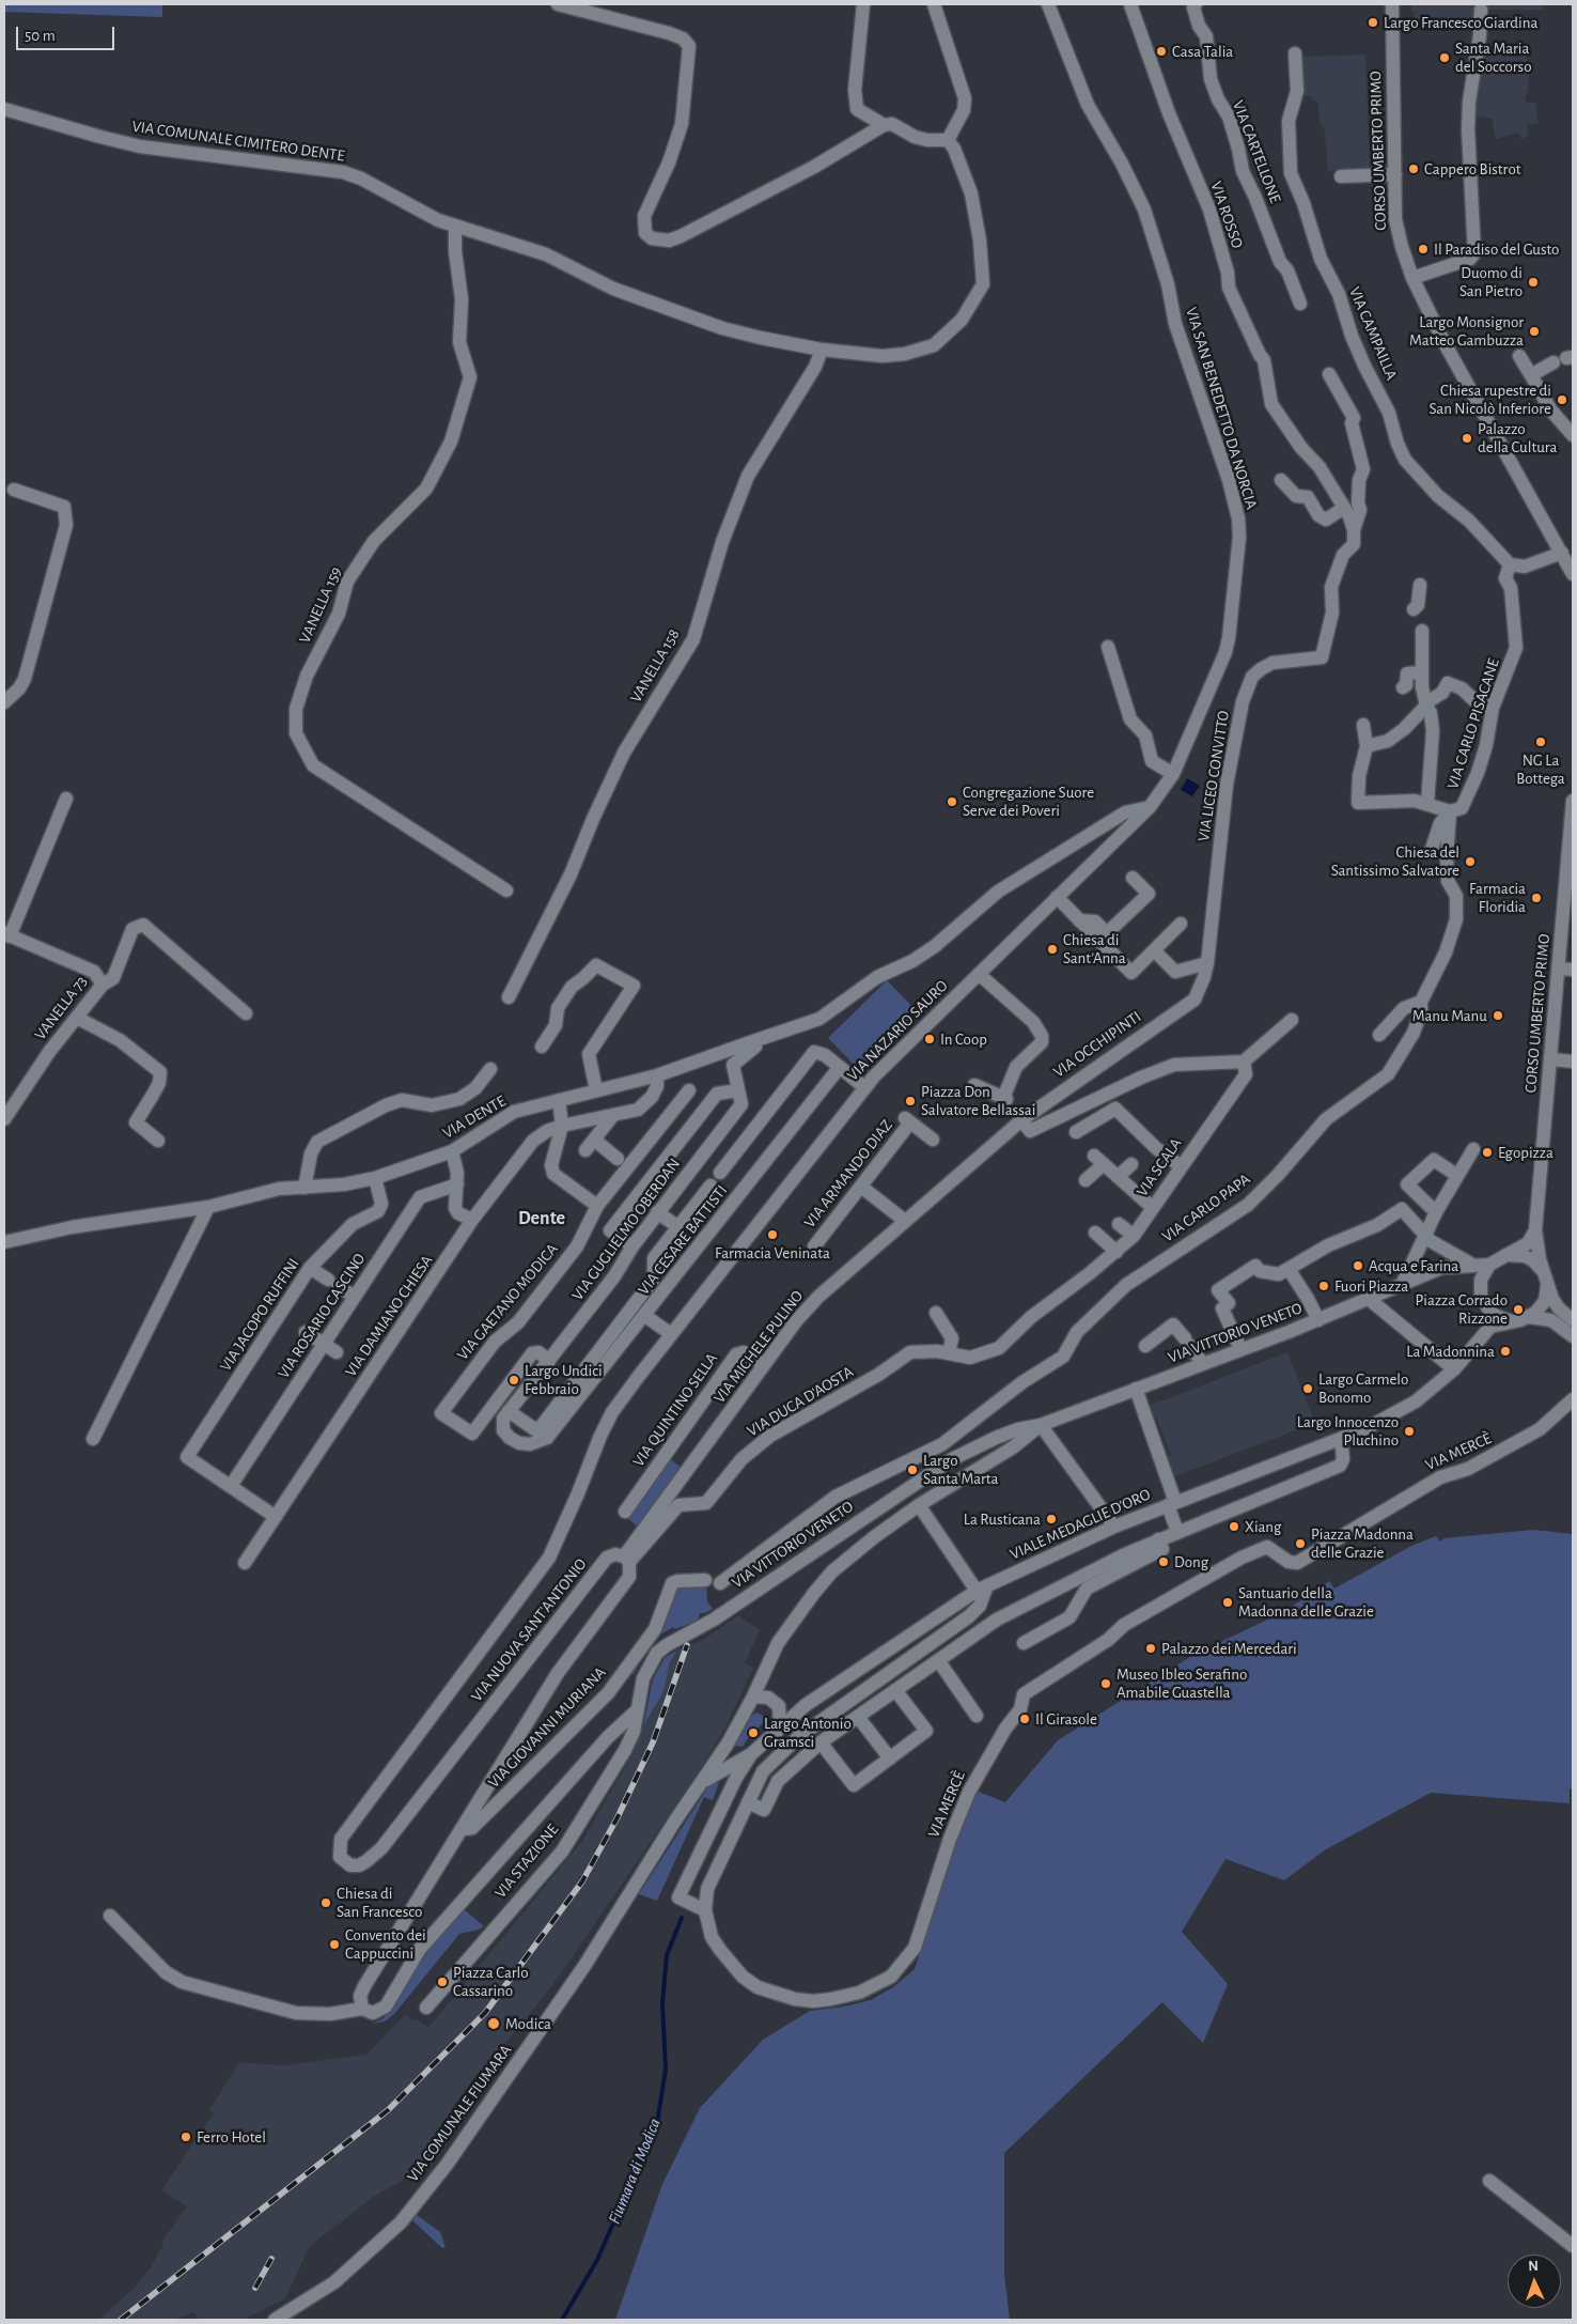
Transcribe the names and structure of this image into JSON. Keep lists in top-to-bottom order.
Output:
{
  "streets": {
    "street": [
      "VIA COMUNALE CIMITERO DENTE",
      "CORSO UMBERTO PRIMO",
      "VIA CARTELLONE",
      "VIA ROSSO",
      "VIA CAMPAILLA",
      "VIA SAN BENEDETTO DA NORCIA",
      "VANELLA 159",
      "VANELLA 158",
      "VIA CARLO PISACANE",
      "VIA LICEO CONVITTO",
      "VANELLA 73",
      "VIA NAZARIO SAURO",
      "VIA OCCHIPINTI",
      "VIA DENTE",
      "VIA SCALA",
      "VIA ARMANDO DIAZ",
      "VIA CARLO PAPA",
      "VIA GUGLIELMO OBERDAN",
      "VIA CESARE BATTISTI",
      "VIA GAETANO MODICA",
      "VIA JACOPO RUFFINI",
      "VIA ROSARIO CASCINO",
      "VIA DAMIANO CHIESA",
      "VIA VITTORIO VENETO",
      "VIA MICHELE PULINO",
      "VIA DUCA D'AOSTA",
      "VIA QUINTINO SELLA",
      "VIA MERCÈ",
      "VIALE MEDAGLIE D'ORO",
      "VIA NUOVA SANT'ANTONIO",
      "VIA GIOVANNI MURIANA",
      "VIA STAZIONE",
      "VIA COMUNALE FIUMARA"
    ]
  },
  "crossings": [
    ["VIA COMUNALE CIMITERO DENTE", "VANELLA 159"],
    ["VIA COMUNALE CIMITERO DENTE", "VANELLA 158"],
    ["CORSO UMBERTO PRIMO", "VIA VITTORIO VENETO"],
    ["CORSO UMBERTO PRIMO", "VIALE MEDAGLIE D'ORO"],
    ["VIA ROSSO", "VIA LICEO CONVITTO"],
    ["VIA CAMPAILLA", "VIA CARLO PISACANE"],
    ["VIA SAN BENEDETTO DA NORCIA", "VIA NAZARIO SAURO"],
    ["VIA CARLO PISACANE", "VIA CARLO PAPA"],
    ["VIA LICEO CONVITTO", "VIA OCCHIPINTI"],
    ["VIA NAZARIO SAURO", "VIA DENTE"],
    ["VIA NAZARIO SAURO", "VIA NUOVA SANT'ANTONIO"],
    ["VIA OCCHIPINTI", "VIA MICHELE PULINO"],
    ["VIA DENTE", "VIA GUGLIELMO OBERDAN"],
    ["VIA DENTE", "VIA JACOPO RUFFINI"],
    ["VIA DENTE", "VIA DAMIANO CHIESA"],
    ["VIA SCALA", "VIA DUCA D'AOSTA"],
    ["VIA GUGLIELMO OBERDAN", "VIA GAETANO MODICA"],
    ["VIA JACOPO RUFFINI", "VIA ROSARIO CASCINO"],
    ["VIA VITTORIO VENETO", "VIALE MEDAGLIE D'ORO"],
    ["VIA VITTORIO VENETO", "VIA STAZIONE"],
    ["VIA VITTORIO VENETO", "VIA COMUNALE FIUMARA"],
    ["VIA MICHELE PULINO", "VIA DUCA D'AOSTA"],
    ["VIA MICHELE PULINO", "VIA QUINTINO SELLA"],
    ["VIA MICHELE PULINO", "VIA NUOVA SANT'ANTONIO"],
    ["VIA DUCA D'AOSTA", "VIA NUOVA SANT'ANTONIO"]
  ],
  "districts": ["Dente"],
  "water": ["Fiumara di Modica"],
  "places": [
    "Largo Francesco Giardina",
    "Casa Talia",
    "Santa Maria del Soccorso",
    "Cappero Bistrot",
    "Il Paradiso del Gusto",
    "Duomo di San Pietro",
    "Largo Monsignor Matteo Gambuzza",
    "Chiesa rupestre di San Nicolò Inferiore",
    "Palazzo della Cultura",
    "NG La Bottega",
    "Congregazione Suore Serve dei Poveri",
    "Chiesa del Santissimo Salvatore",
    "Farmacia Floridia",
    "Chiesa di Sant'Anna",
    "Manu Manu",
    "In Coop",
    "Piazza Don Salvatore Bellassai",
    "Egopizza",
    "Farmacia Veninata",
    "Acqua e Farina",
    "Fuori Piazza",
    "Piazza Corrado Rizzone",
    "La Madonnina",
    "Largo Undici Febbraio",
    "Largo Carmelo Bonomo",
    "Largo Innocenzo Pluchino",
    "Largo Santa Marta",
    "La Rusticana",
    "Xiang",
    "Piazza Madonna delle Grazie",
    "Dong",
    "Santuario della Madonna delle Grazie",
    "Palazzo dei Mercedari",
    "Museo Ibleo Serafino Amabile Guastella",
    "Il Girasole",
    "Largo Antonio Gramsci",
    "Chiesa di San Francesco",
    "Convento dei Cappuccini",
    "Piazza Carlo Cassarino",
    "Modica",
    "Ferro Hotel"
  ],
  "scale_bar": "50 m",
  "north": "top"
}
